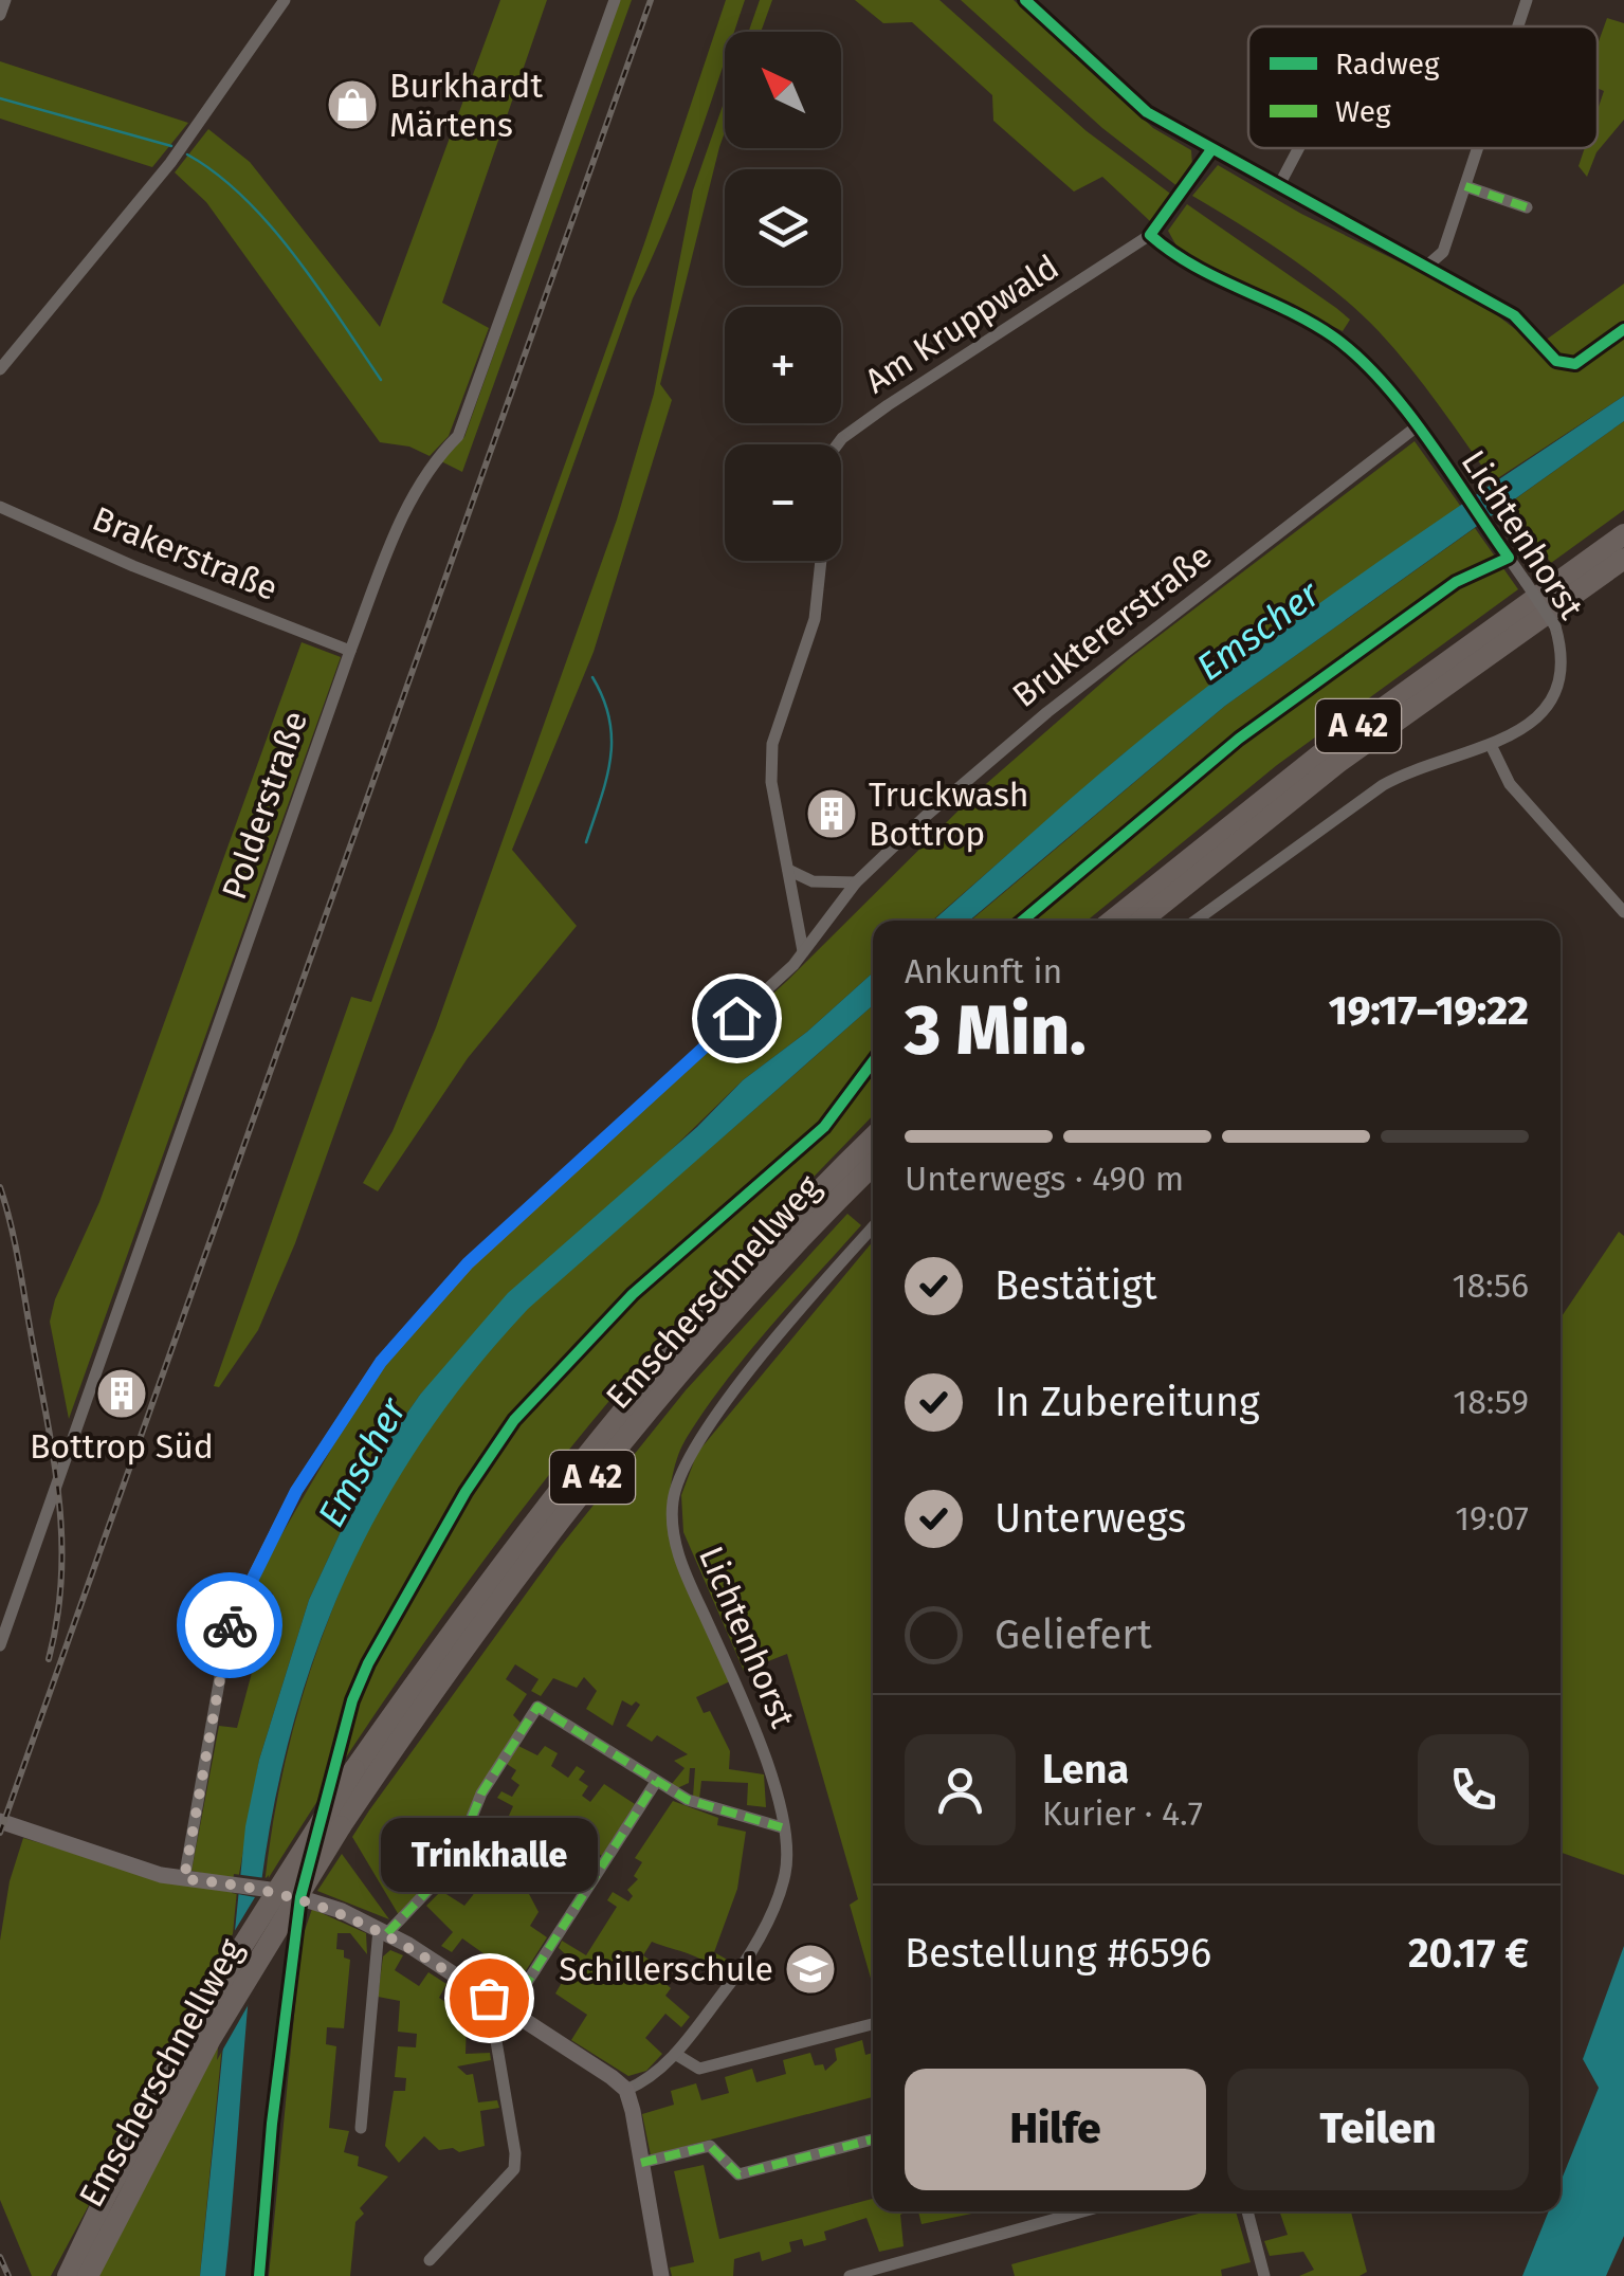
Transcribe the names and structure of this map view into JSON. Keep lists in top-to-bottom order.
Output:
{
  "streets": {
    "highway": ["A 42", "Emscherschnellweg"],
    "street": [
      "Am Kruppwald",
      "Lichtenhorst",
      "Brakerstraße",
      "Bruktererstraße",
      "Polderstraße"
    ]
  },
  "crossings": [
    ["Am Kruppwald", "Lichtenhorst"],
    ["Am Kruppwald", "Bruktererstraße"],
    ["Lichtenhorst", "Bruktererstraße"],
    ["Brakerstraße", "Polderstraße"]
  ],
  "water": ["Emscher"],
  "places": {
    "shop": ["Burkhardt Märtens"],
    "building": ["Truckwash Bottrop", "Bottrop Süd"],
    "school or university": ["Schillerschule"],
    "other": ["Trinkhalle"]
  },
  "legend": ["Radweg", "Weg"],
  "north": "top left",
  "page": {
    "map_buttons": ["+", "−"],
    "heading": ["3 Min.", "Ankunft in", "19:17–19:22"],
    "panel": [
      "Lena",
      "Kurier · 4.7",
      "Bestellung #6596",
      "20.17 €"
    ],
    "bar": "Unterwegs · 490 m",
    "list": [
      ["Bestätigt", "18:56"],
      ["In Zubereitung", "18:59"],
      ["Unterwegs", "19:07"],
      "Geliefert"
    ],
    "bubble": "Trinkhalle",
    "buttons": ["Hilfe", "Teilen"]
  }
}
